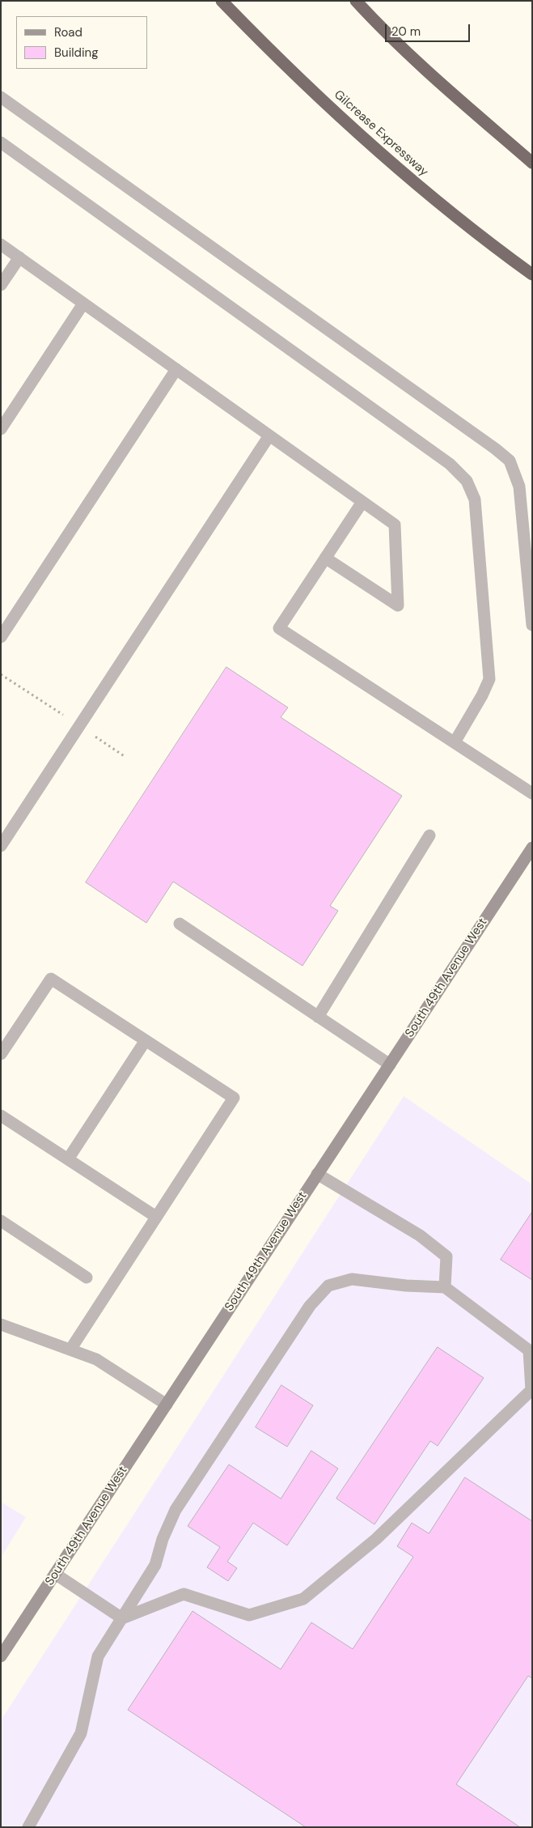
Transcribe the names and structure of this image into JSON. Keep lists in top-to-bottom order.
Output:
{
  "streets": {
    "highway": ["Gilcrease Expressway"],
    "street": ["South 49th Avenue West"]
  },
  "legend": ["Road", "Building"],
  "scale_bar": "20 m"
}
